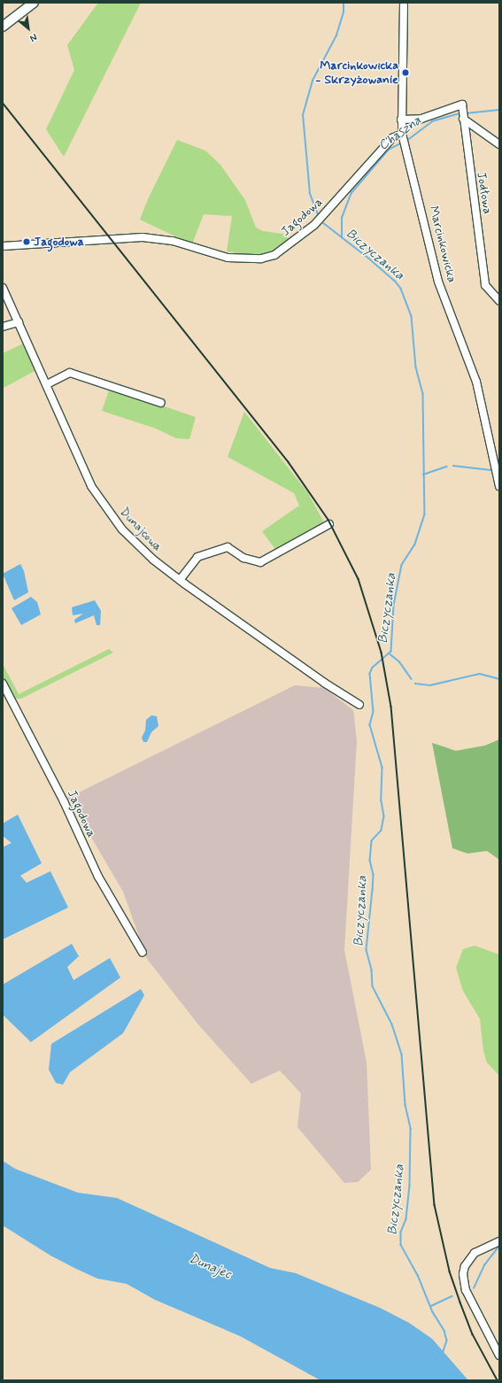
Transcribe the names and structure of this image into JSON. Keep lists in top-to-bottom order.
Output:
{
  "streets": {
    "street": [
      "Jodłowa",
      "Jagodowa",
      "Marcinkowicka",
      "Dunajcowa"
    ]
  },
  "crossings": [
    ["Jagodowa", "Marcinkowicka"]
  ],
  "water": ["Chaszna", "Biczyczanka", "Dunajec"],
  "places": ["Marcinkowicka - Skrzyżowanie", "Jagodowa"],
  "north": "bottom right"
}
